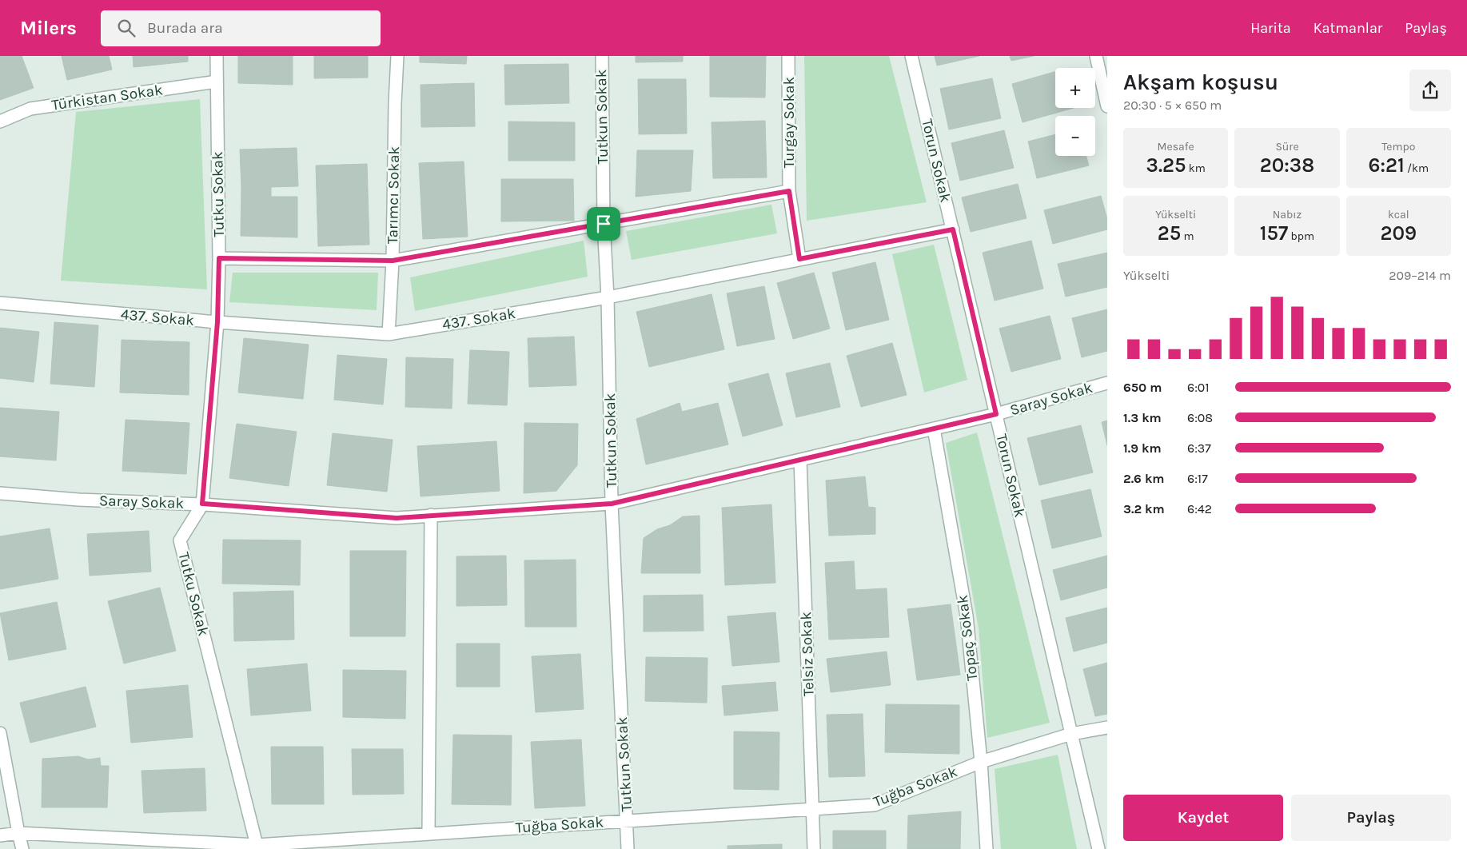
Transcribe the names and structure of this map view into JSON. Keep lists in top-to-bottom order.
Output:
{
  "streets": {
    "street": [
      "Türkistan Sokak",
      "Tutkun Sokak",
      "Turgay Sokak",
      "Torun Sokak",
      "Tutku Sokak",
      "Tarımcı Sokak",
      "437. Sokak",
      "Saray Sokak",
      "Topaç Sokak",
      "Telsiz Sokak",
      "Tuğba Sokak"
    ]
  },
  "crossings": [
    ["Türkistan Sokak", "Tutku Sokak"],
    ["Tutkun Sokak", "437. Sokak"],
    ["Tutkun Sokak", "Saray Sokak"],
    ["Tutkun Sokak", "Tuğba Sokak"],
    ["Turgay Sokak", "437. Sokak"],
    ["Torun Sokak", "437. Sokak"],
    ["Torun Sokak", "Saray Sokak"],
    ["Torun Sokak", "Tuğba Sokak"],
    ["Tutku Sokak", "437. Sokak"],
    ["Tutku Sokak", "Saray Sokak"],
    ["Tutku Sokak", "Tuğba Sokak"],
    ["Tarımcı Sokak", "437. Sokak"],
    ["Saray Sokak", "Topaç Sokak"],
    ["Saray Sokak", "Telsiz Sokak"],
    ["Topaç Sokak", "Tuğba Sokak"],
    ["Telsiz Sokak", "Tuğba Sokak"]
  ],
  "page": {
    "header": "Milers",
    "search": "Burada ara",
    "nav": ["Harita", "Katmanlar", "Paylaş"],
    "heading": ["Akşam koşusu", "20:30 · 5 × 650 m"],
    "map_buttons": ["+", "−"],
    "stats": [
      ["Mesafe", "3.25 km"],
      ["Süre", "20:38"],
      ["Tempo", "6:21 /km"],
      ["Yükselti", "25 m"],
      ["Nabız", "157 bpm"],
      ["kcal", "209"]
    ],
    "chart": ["Yükselti", "209–214 m"],
    "list": [
      {
        "name": "650 m",
        "note": "6:01"
      },
      {
        "name": "1.3 km",
        "note": "6:08"
      },
      {
        "name": "1.9 km",
        "note": "6:37"
      },
      {
        "name": "2.6 km",
        "note": "6:17"
      },
      {
        "name": "3.2 km",
        "note": "6:42"
      }
    ],
    "buttons": ["Kaydet", "Paylaş"]
  }
}
